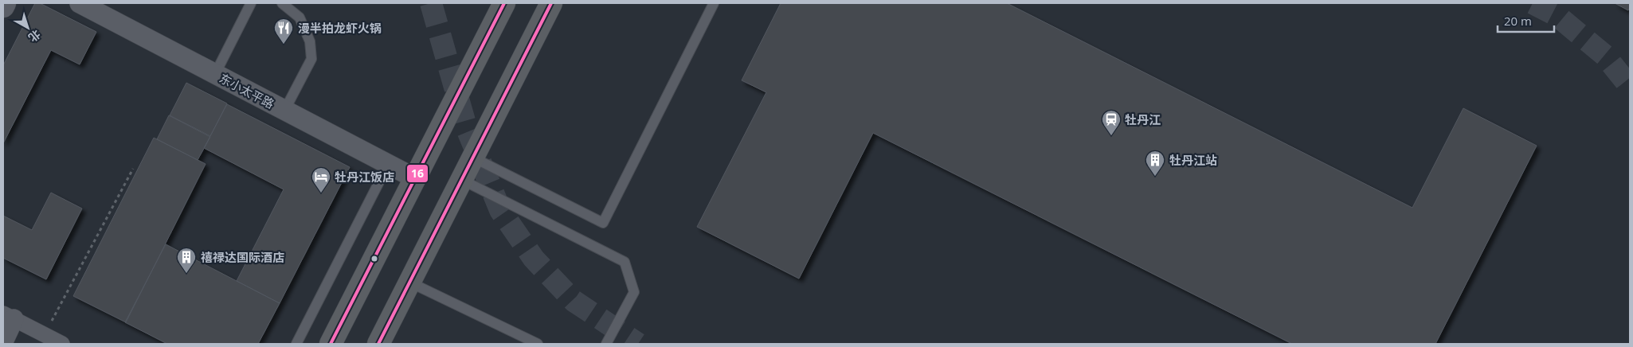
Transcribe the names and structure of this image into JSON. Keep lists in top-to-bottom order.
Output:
{
  "streets": {
    "street": ["东小太平路"]
  },
  "places": {
    "restaurant": ["漫半拍龙虾火锅"],
    "station": ["牡丹江"],
    "building": ["牡丹江站", "禧禄达国际酒店"],
    "hotel": ["牡丹江饭店"]
  },
  "lines": ["transit line 16"],
  "scale_bar": "20 m",
  "north": "bottom right"
}
